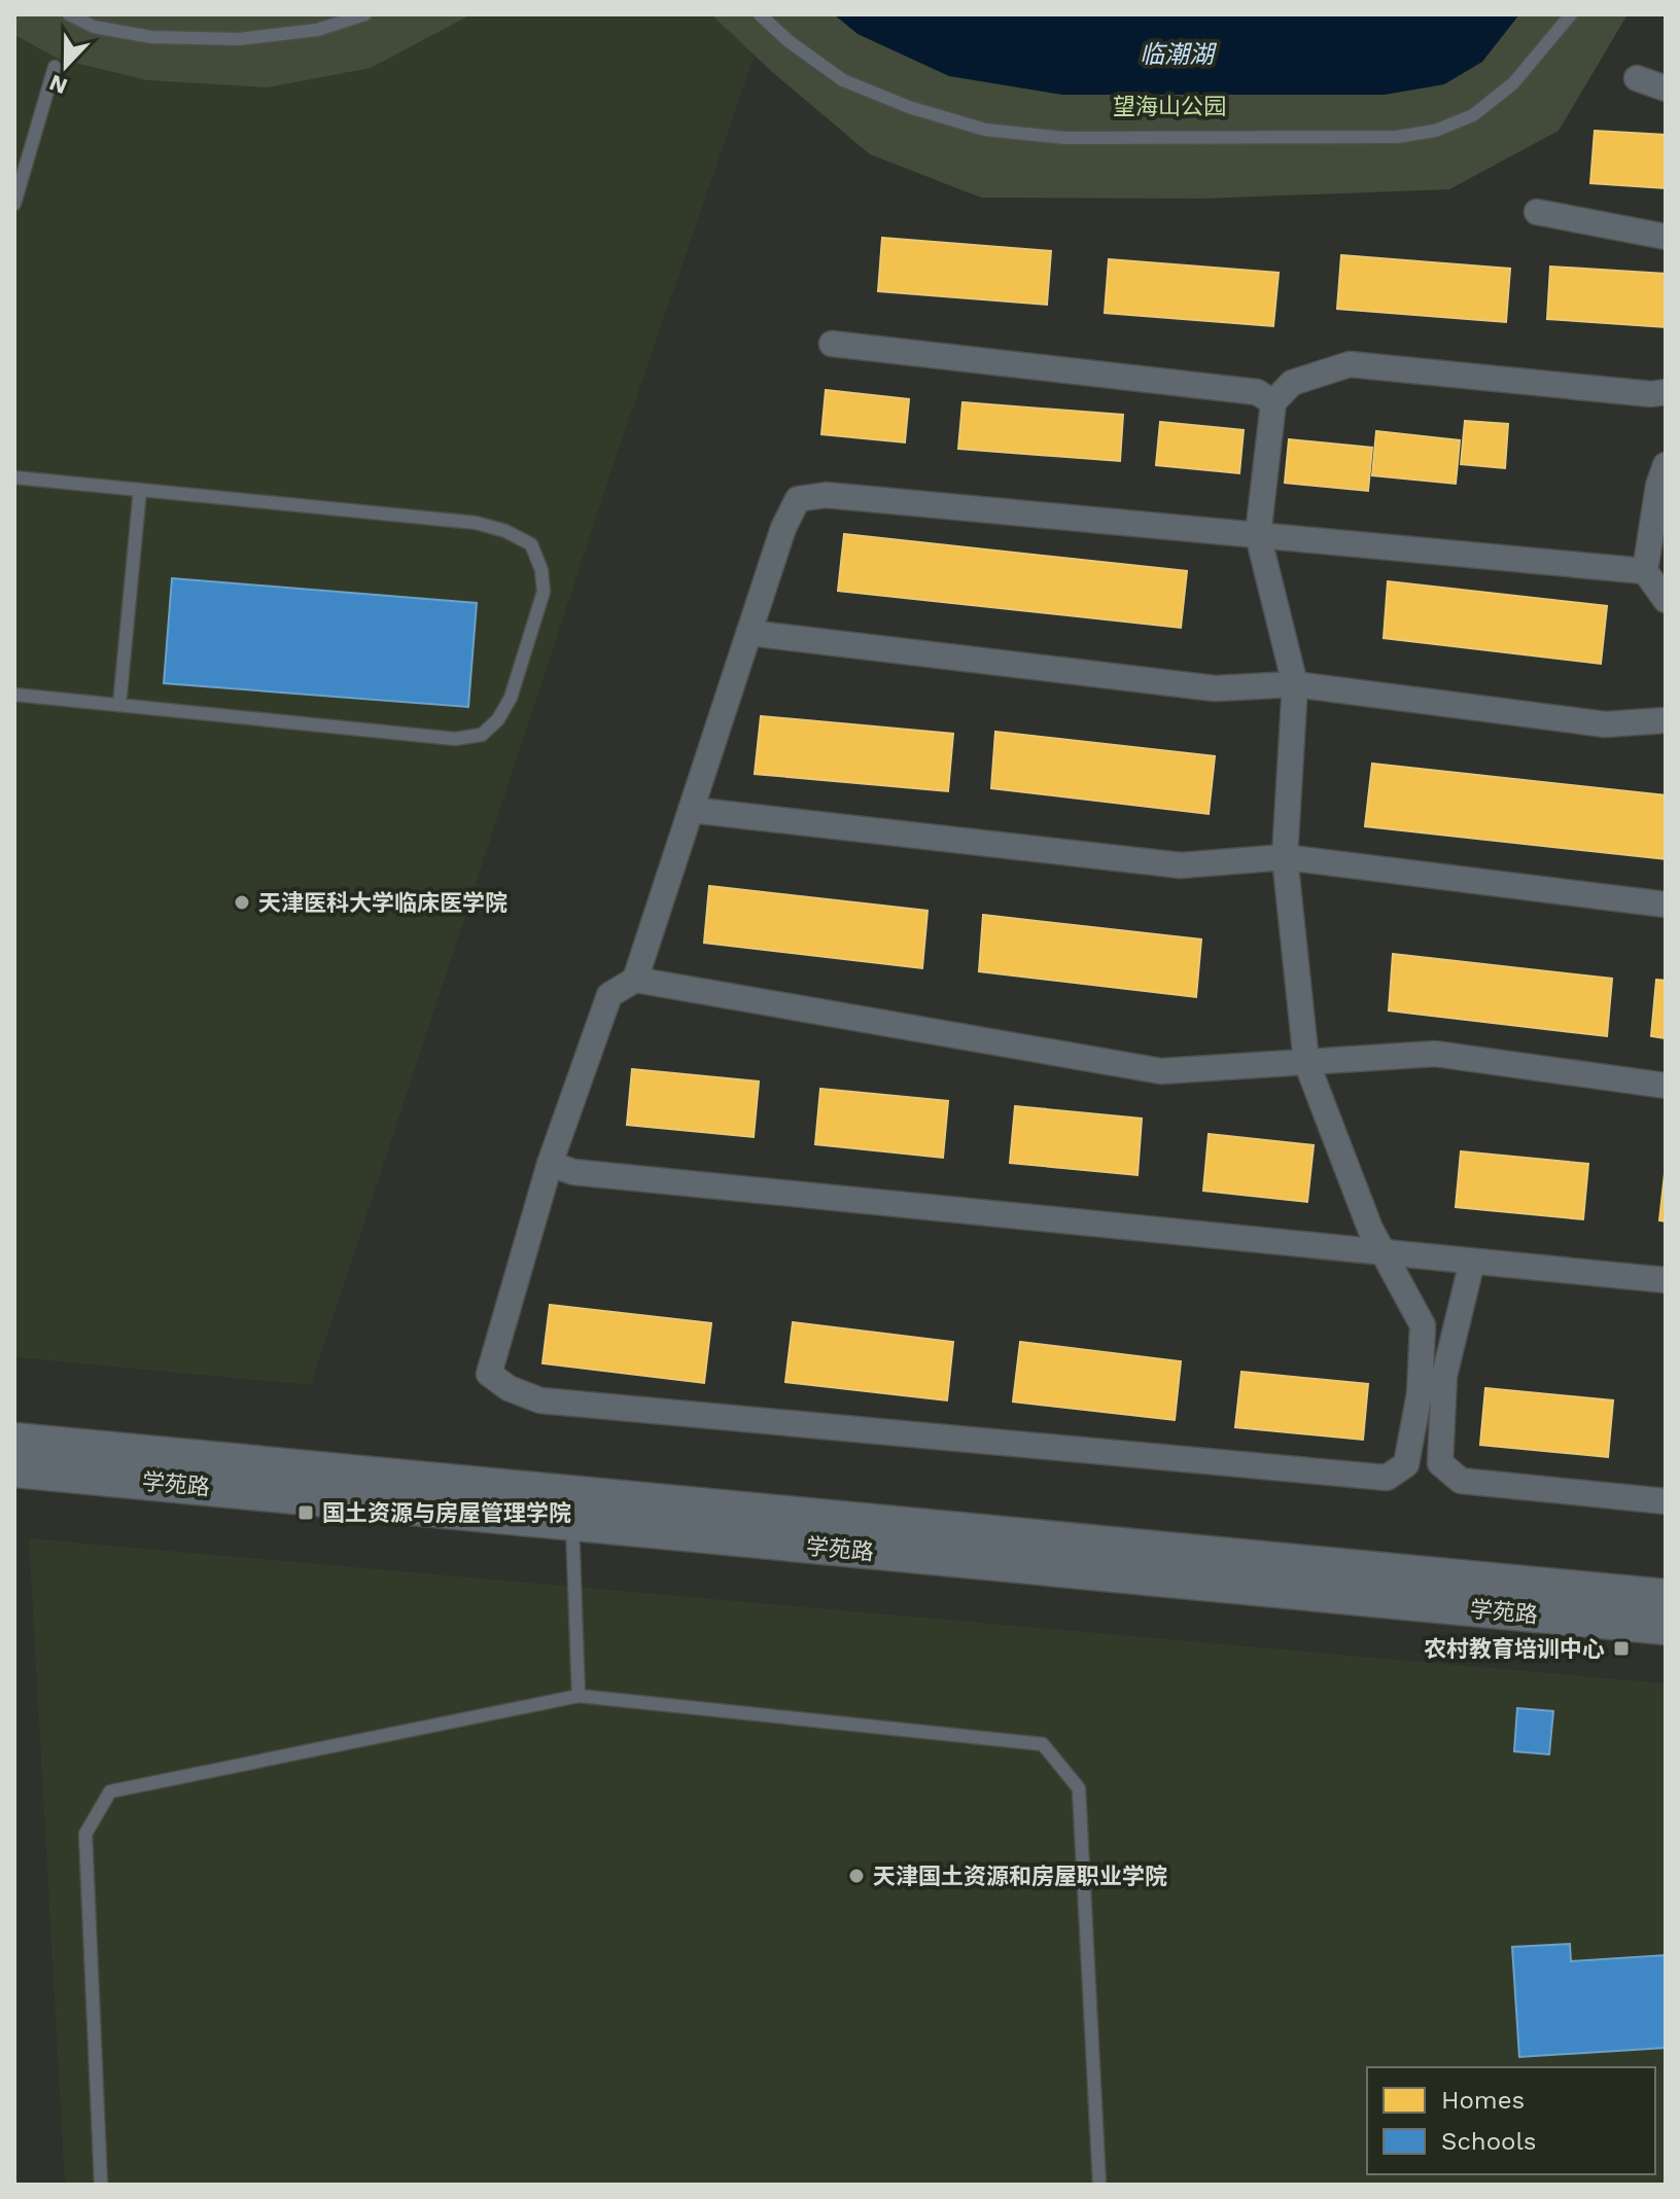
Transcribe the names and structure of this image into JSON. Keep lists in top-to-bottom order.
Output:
{
  "streets": {
    "street": ["学苑路"]
  },
  "water": ["临潮湖"],
  "parks": ["望海山公园"],
  "places": {
    "other": ["天津医科大学临床医学院", "天津国土资源和房屋职业学院"],
    "transit": ["国土资源与房屋管理学院", "农村教育培训中心"]
  },
  "legend": ["Homes", "Schools"],
  "north": "bottom"
}
